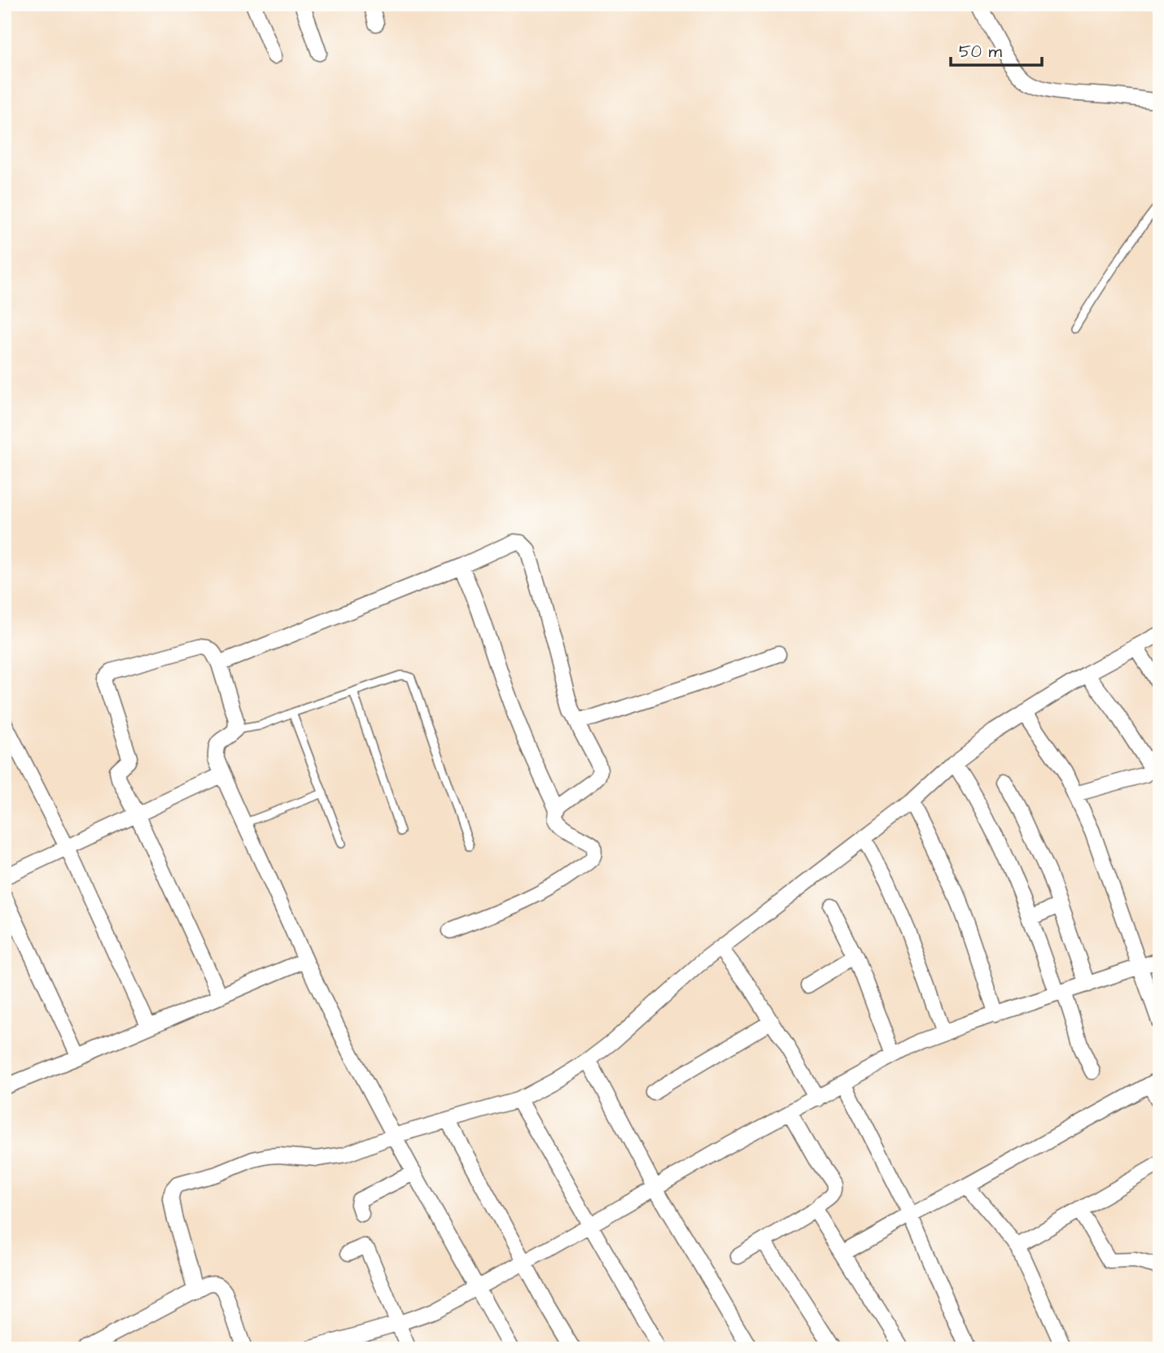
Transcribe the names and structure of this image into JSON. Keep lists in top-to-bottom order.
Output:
{
  "scale_bar": "50 m"
}
